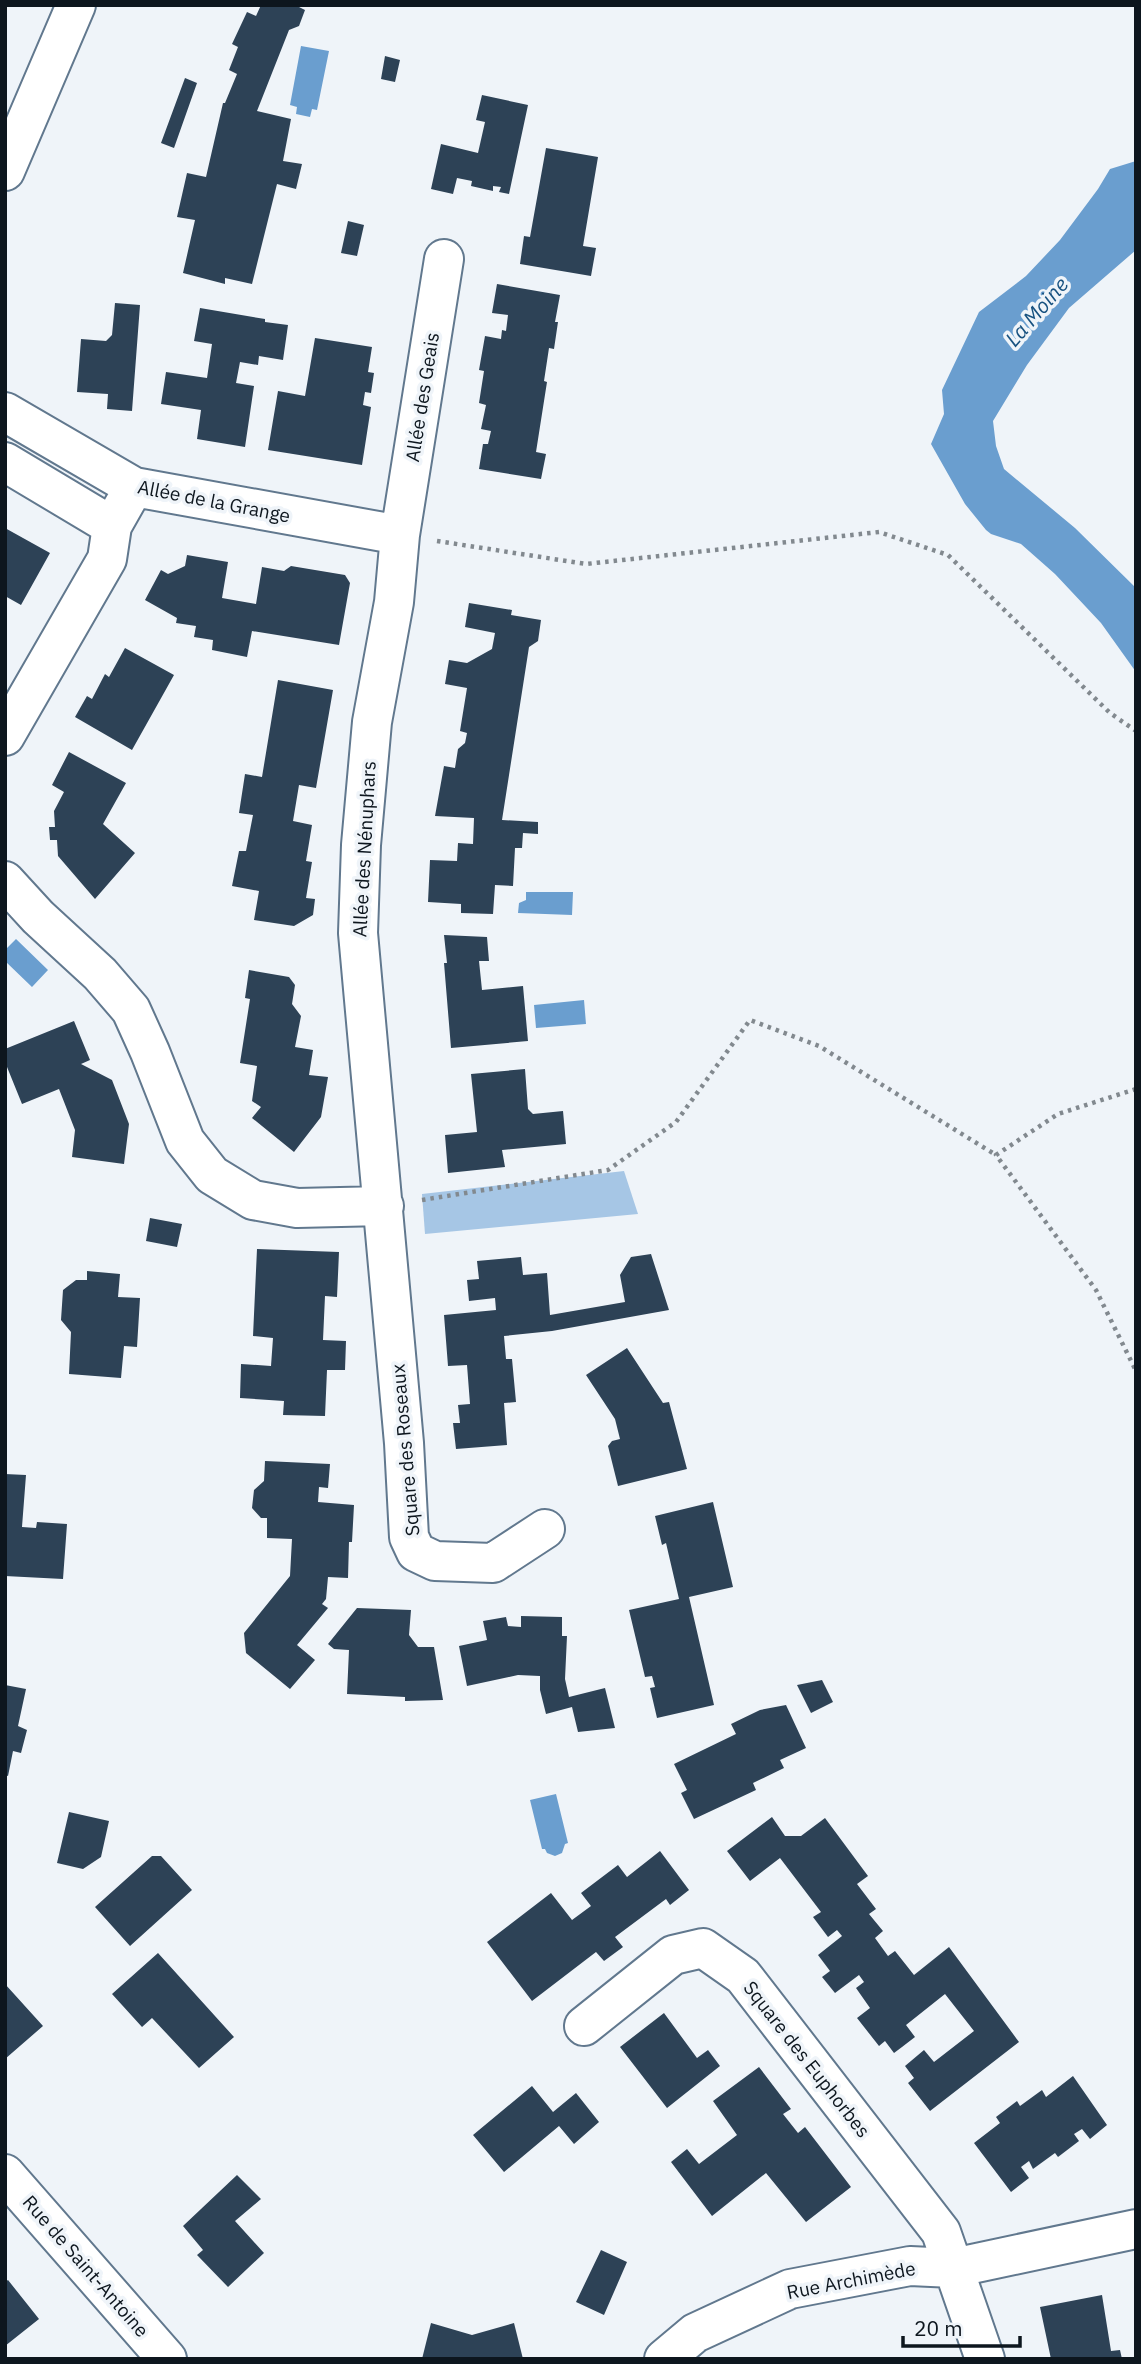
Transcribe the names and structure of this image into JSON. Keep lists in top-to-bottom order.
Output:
{
  "streets": {
    "street": [
      "Allée des Geais",
      "Allée de la Grange",
      "Allée des Nénuphars",
      "Square des Roseaux",
      "Square des Euphorbes",
      "Rue de Saint-Antoine",
      "Rue Archimède"
    ]
  },
  "crossings": [
    ["Allée des Geais", "Allée de la Grange"],
    ["Allée des Geais", "Allée des Nénuphars"],
    ["Allée de la Grange", "Allée des Nénuphars"],
    ["Allée des Nénuphars", "Square des Roseaux"],
    ["Square des Euphorbes", "Rue Archimède"]
  ],
  "water": ["La Moine"],
  "scale_bar": "20 m"
}
